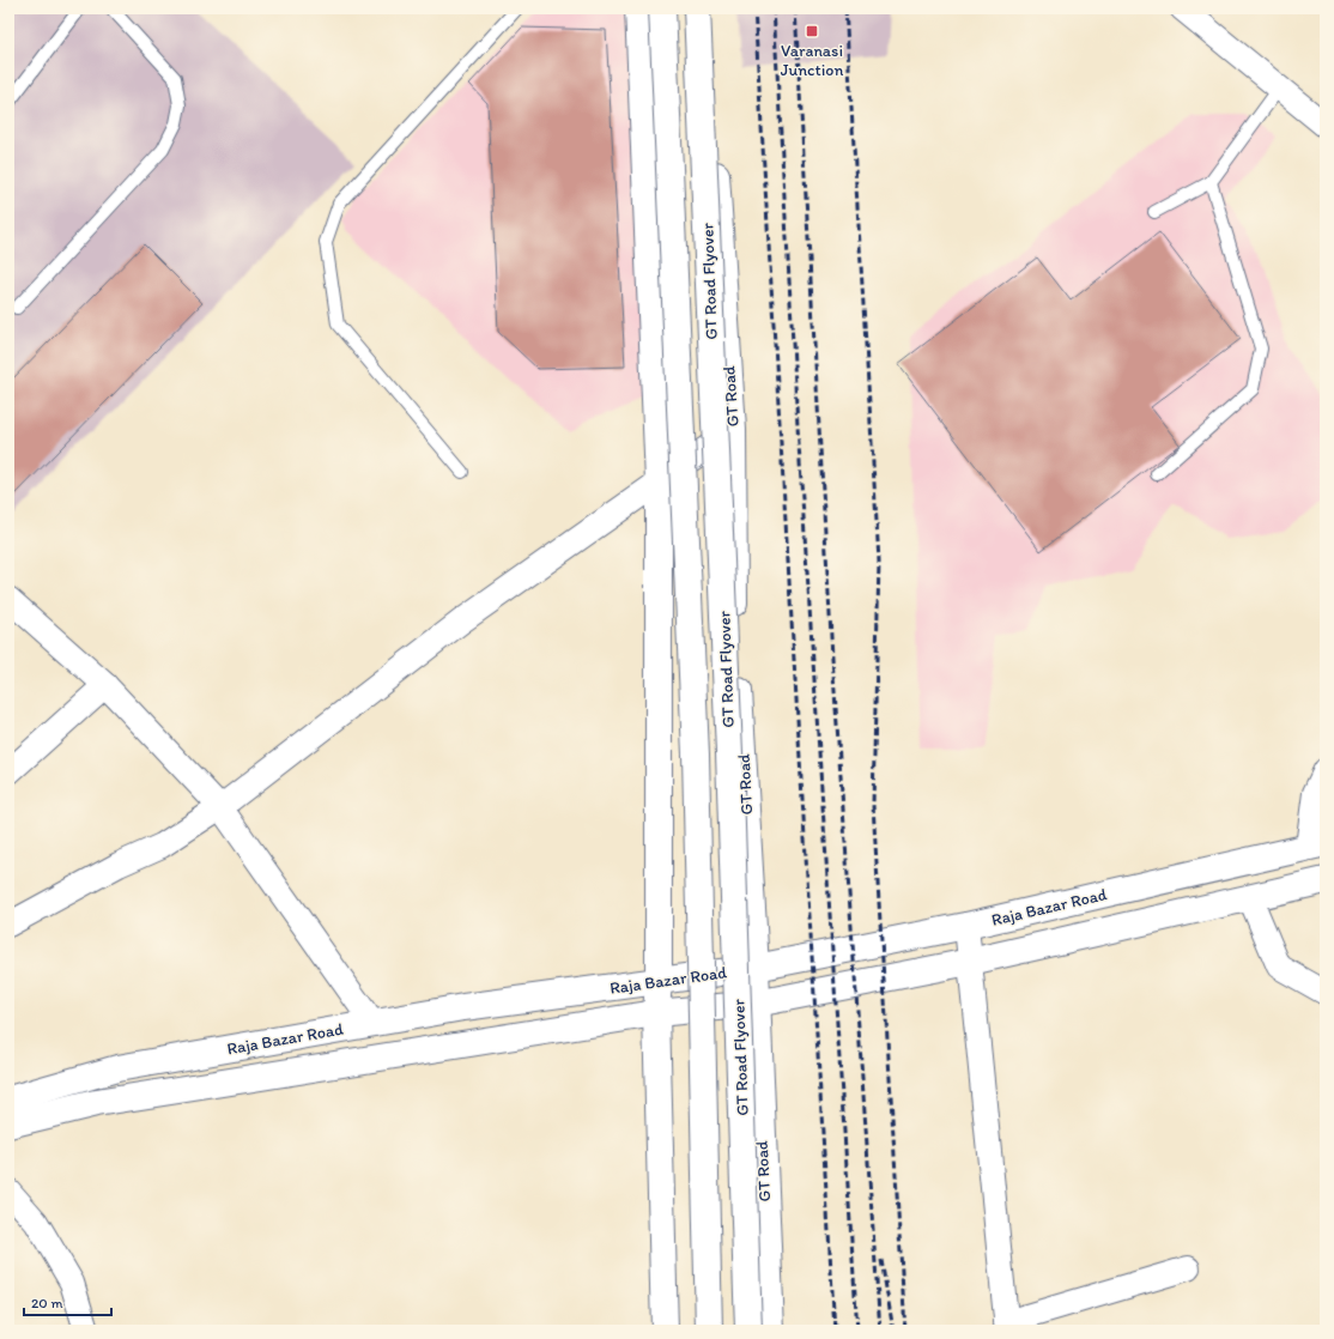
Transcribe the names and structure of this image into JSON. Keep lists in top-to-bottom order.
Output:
{
  "streets": {
    "main road": ["GT Road Flyover", "GT Road", "Raja Bazar Road"]
  },
  "crossings": [
    ["GT Road", "Raja Bazar Road"]
  ],
  "places": {
    "transit": ["Varanasi Junction"]
  },
  "scale_bar": "20 m"
}
